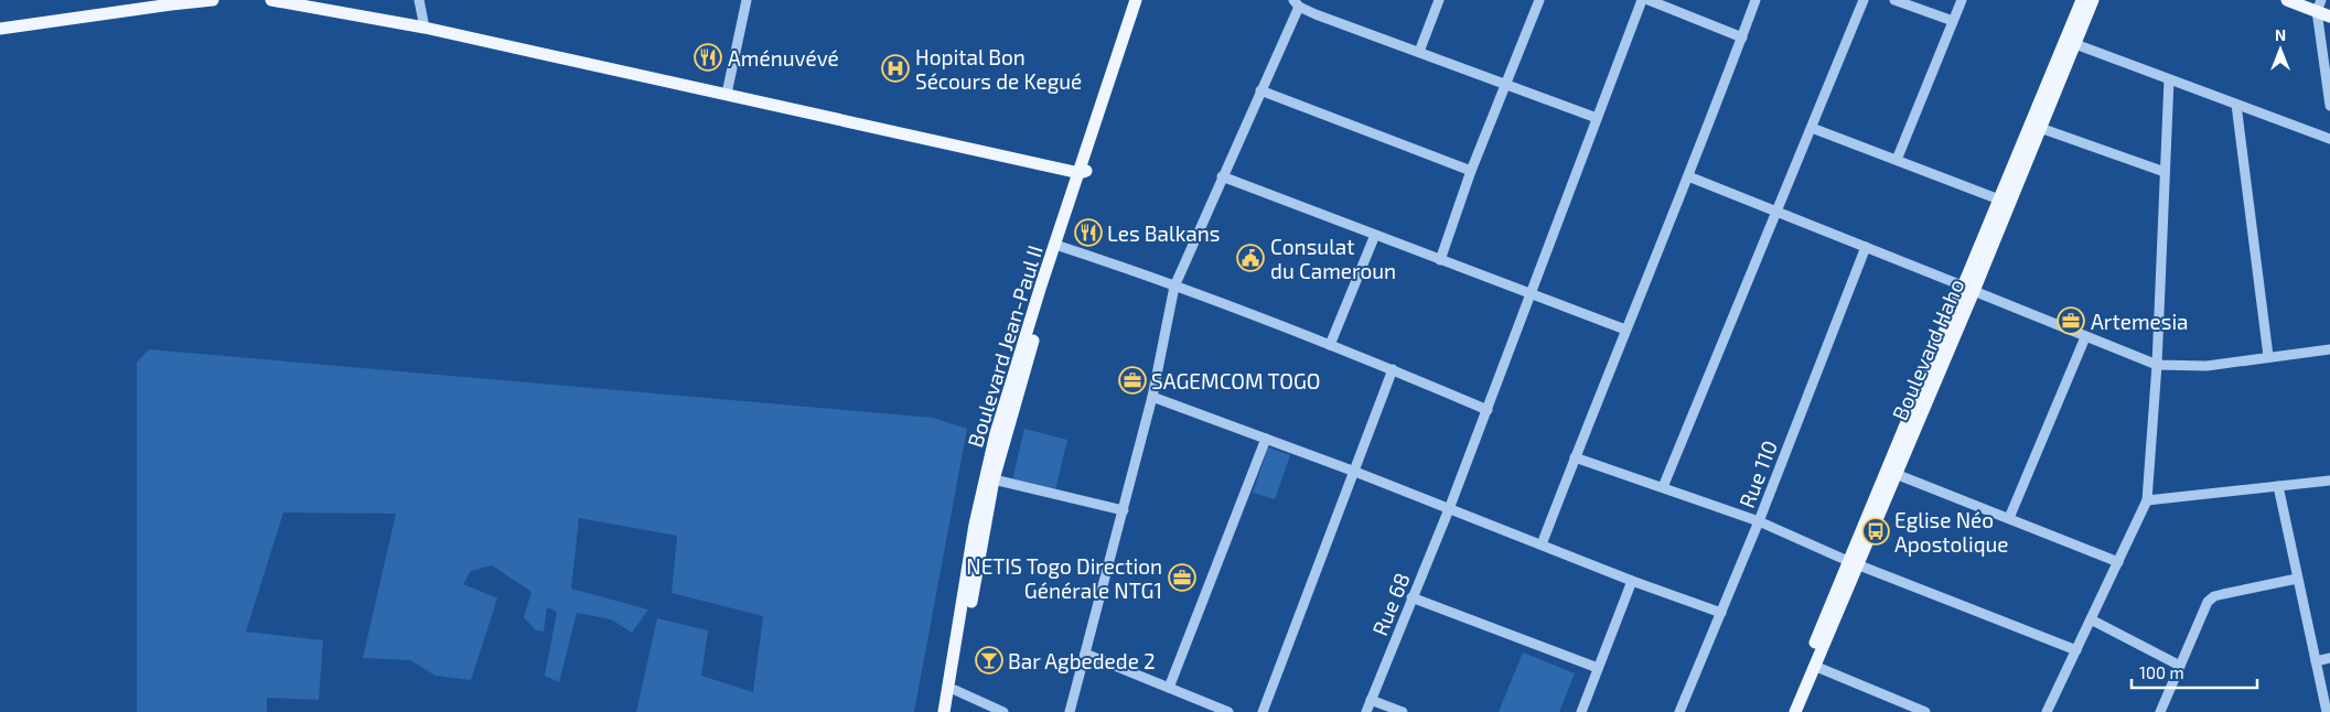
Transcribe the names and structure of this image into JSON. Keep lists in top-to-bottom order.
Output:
{
  "streets": {
    "main road": ["Boulevard Jean-Paul II", "Boulevard Haho"],
    "street": ["Rue 110", "Rue 68"]
  },
  "places": {
    "restaurant": ["Aménuvévé", "Les Balkans"],
    "hospital": ["Hopital Bon Sécours de Kegué"],
    "public building": ["Consulat du Cameroun"],
    "office": ["Artemesia", "SAGEMCOM TOGO", "NETIS Togo Direction Générale NTG1"],
    "bus stop": ["Eglise Néo Apostolique"],
    "bar": ["Bar Agbedede 2"]
  },
  "scale_bar": "100 m",
  "north": "top"
}
